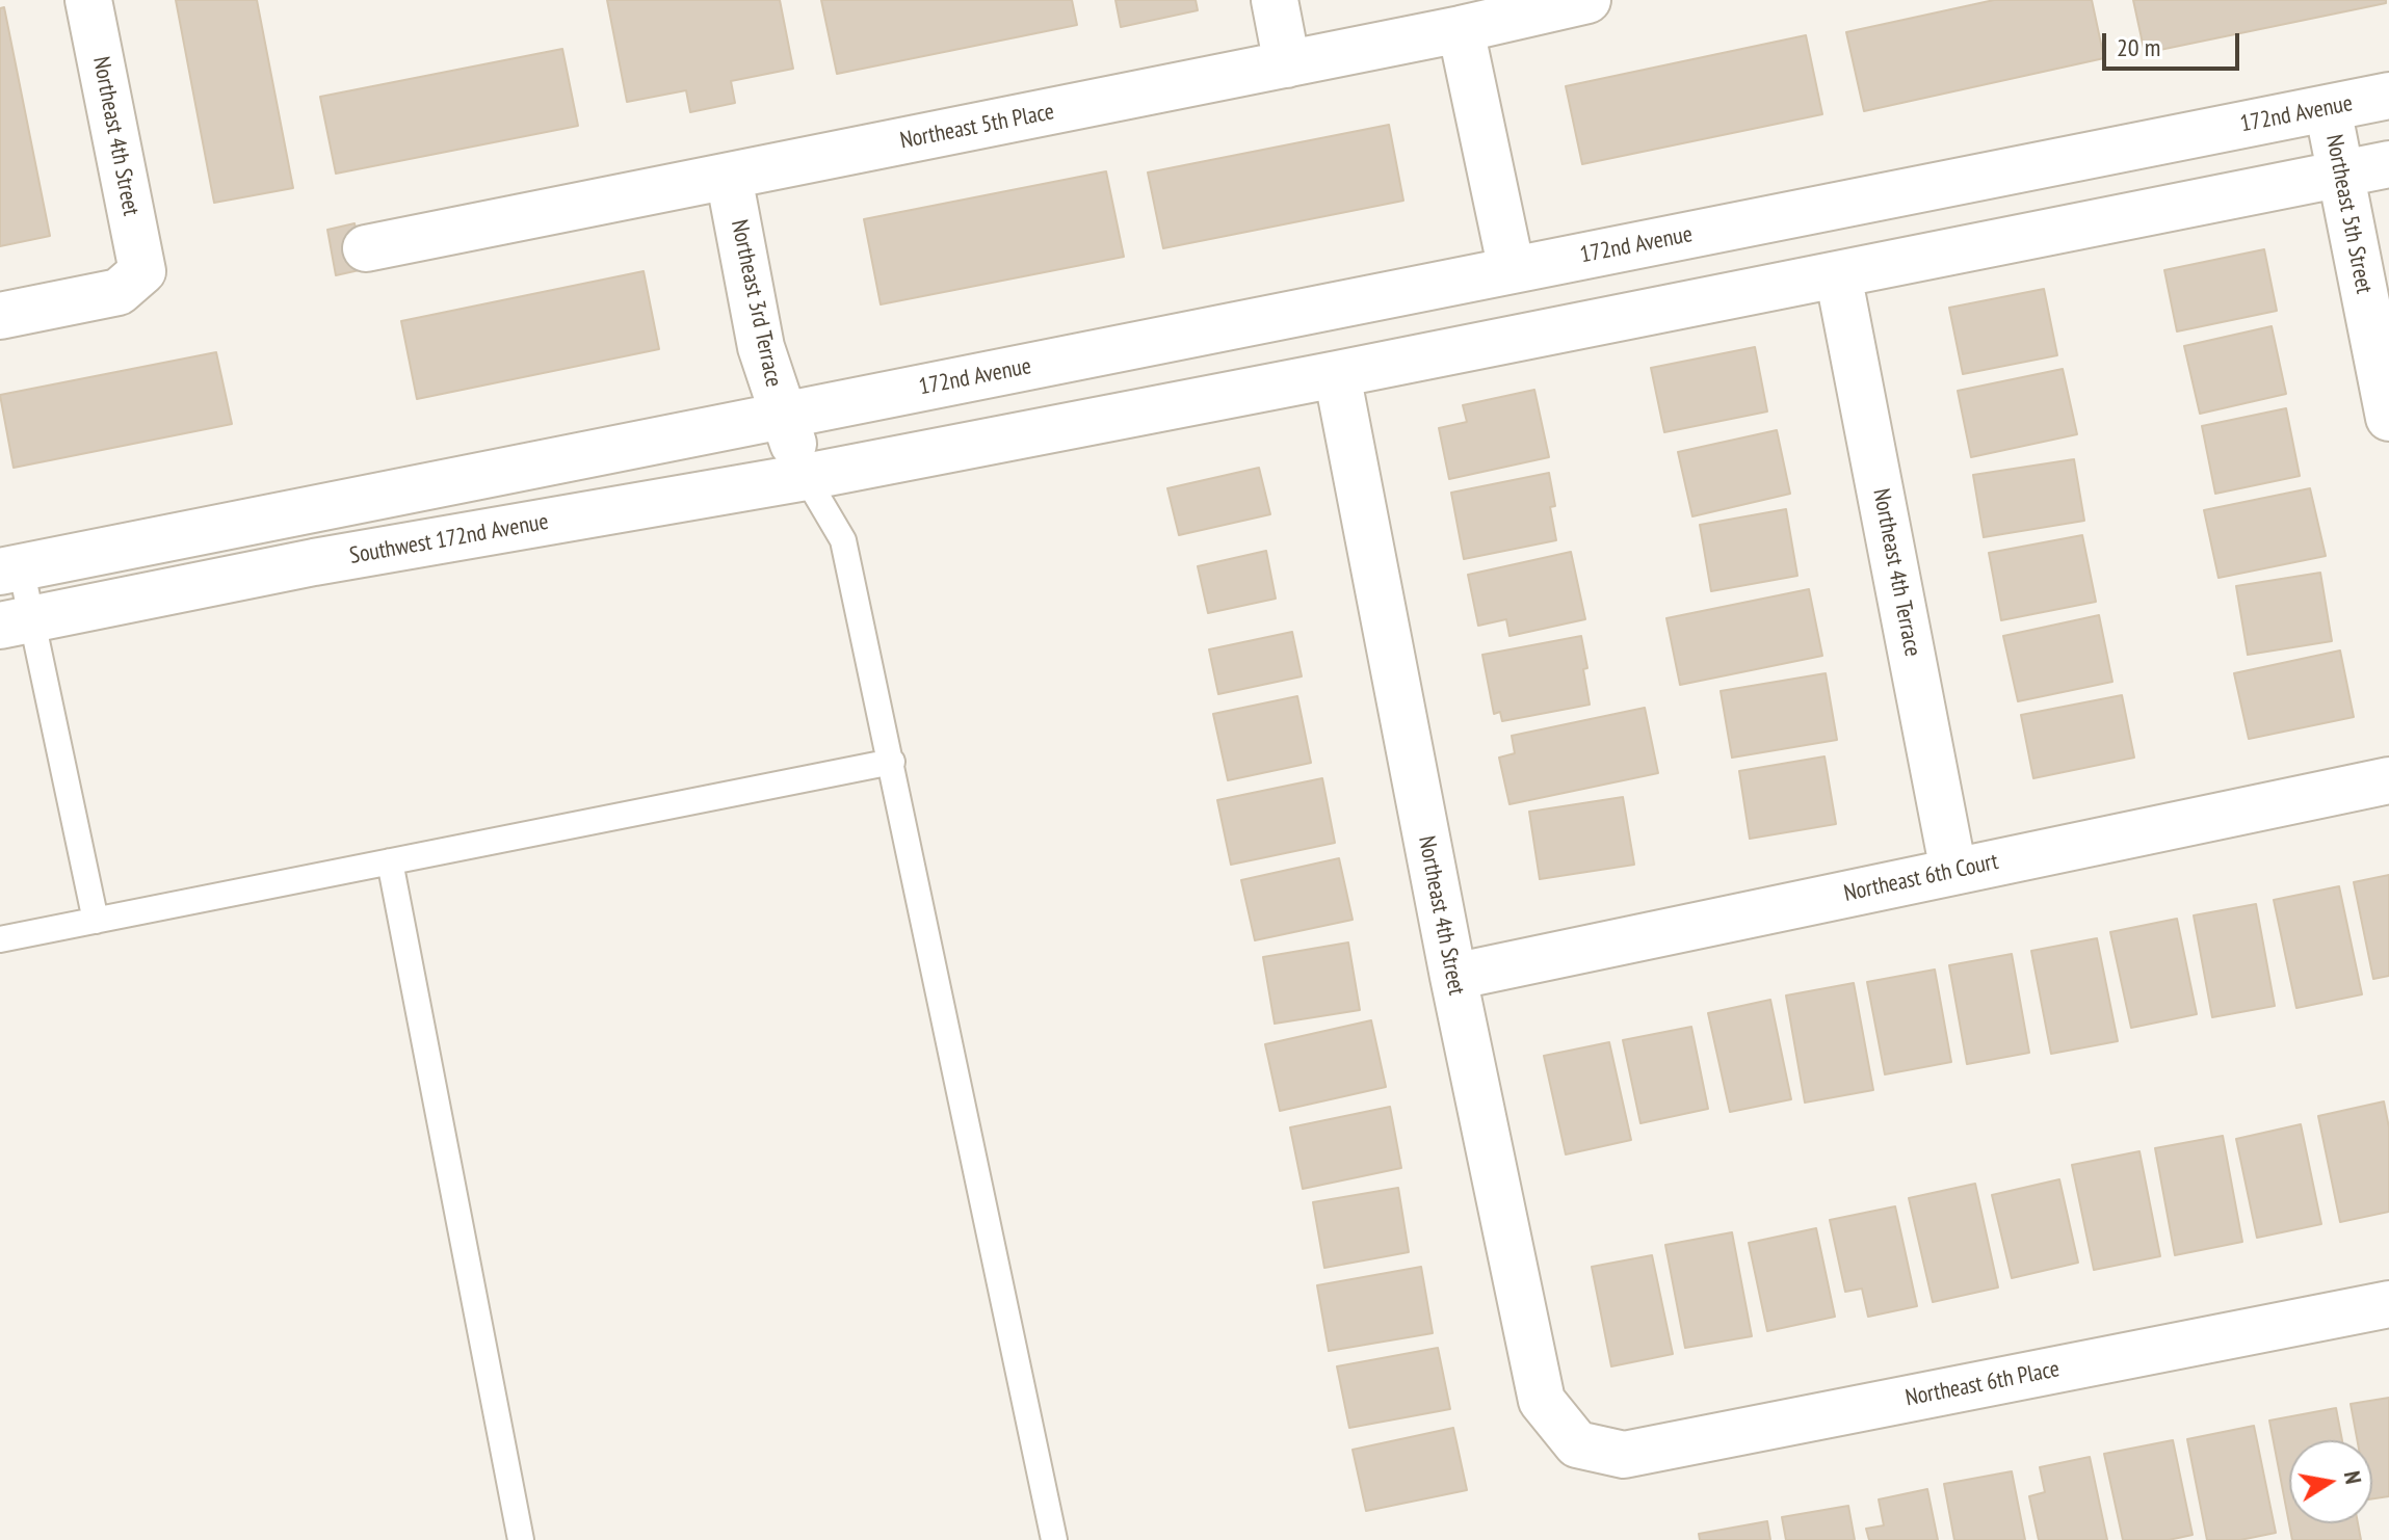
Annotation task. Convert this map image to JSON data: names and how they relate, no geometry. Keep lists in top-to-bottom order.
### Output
{
  "streets": {
    "street": [
      "172nd Avenue",
      "Northeast 5th Place",
      "Northeast 4th Street",
      "Northeast 5th Street",
      "Northeast 3rd Terrace",
      "Southwest 172nd Avenue",
      "Northeast 4th Terrace",
      "Northeast 6th Court",
      "Northeast 6th Place"
    ]
  },
  "crossings": [
    ["172nd Avenue", "Northeast 5th Street"],
    ["172nd Avenue", "Northeast 3rd Terrace"],
    ["Northeast 5th Place", "Northeast 3rd Terrace"],
    ["Northeast 4th Street", "Southwest 172nd Avenue"],
    ["Northeast 4th Street", "Northeast 6th Court"],
    ["Northeast 4th Street", "Northeast 6th Place"],
    ["Northeast 3rd Terrace", "Southwest 172nd Avenue"],
    ["Northeast 4th Terrace", "Northeast 6th Court"]
  ],
  "scale_bar": "20 m",
  "north": "right"
}
